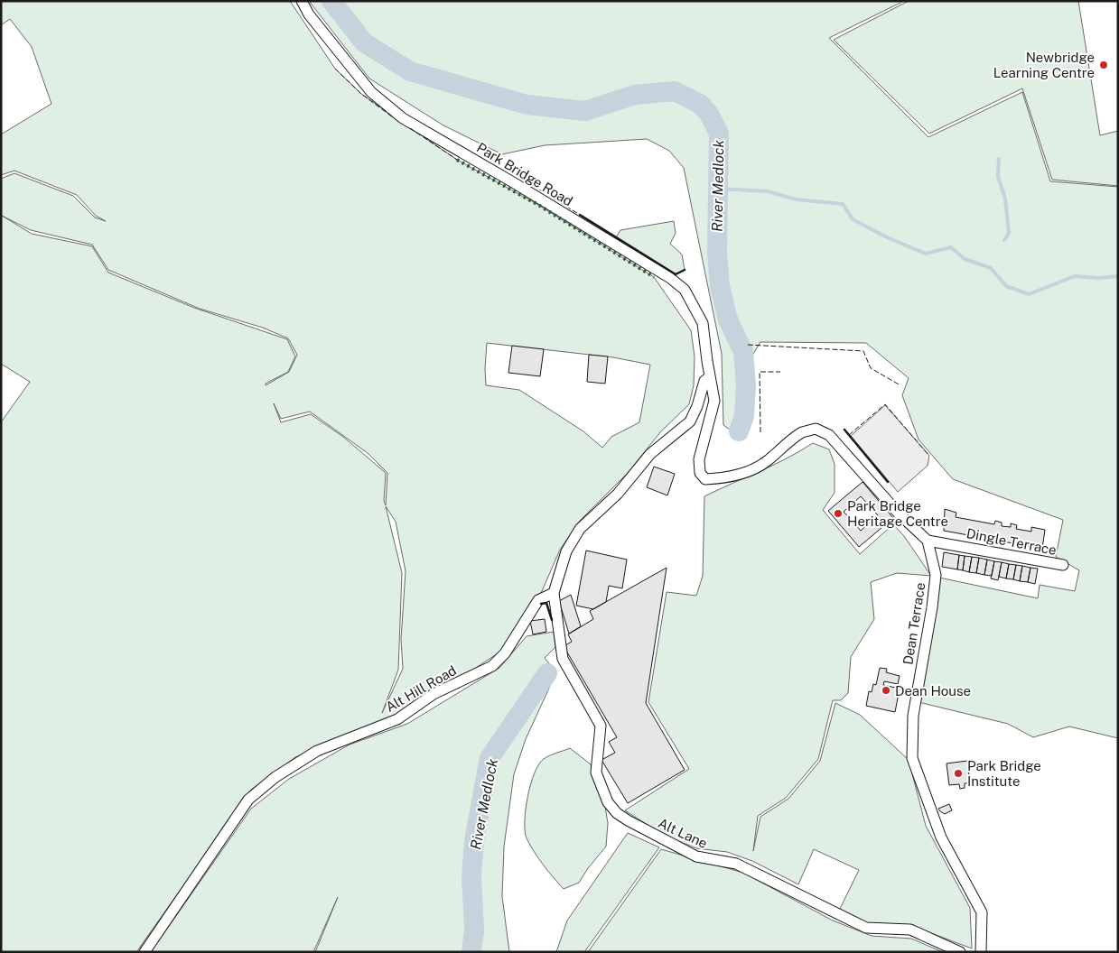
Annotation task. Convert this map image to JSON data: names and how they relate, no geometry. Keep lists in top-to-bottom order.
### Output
{
  "streets": {
    "street": [
      "Park Bridge Road",
      "Dingle Terrace",
      "Dean Terrace",
      "Alt Hill Road",
      "Alt Lane"
    ]
  },
  "crossings": [
    ["Dingle Terrace", "Dean Terrace"],
    ["Alt Hill Road", "Alt Lane"]
  ],
  "water": ["River Medlock"],
  "places": [
    "Newbridge Learning Centre",
    "Park Bridge Heritage Centre",
    "Dean House",
    "Park Bridge Institute"
  ]
}
